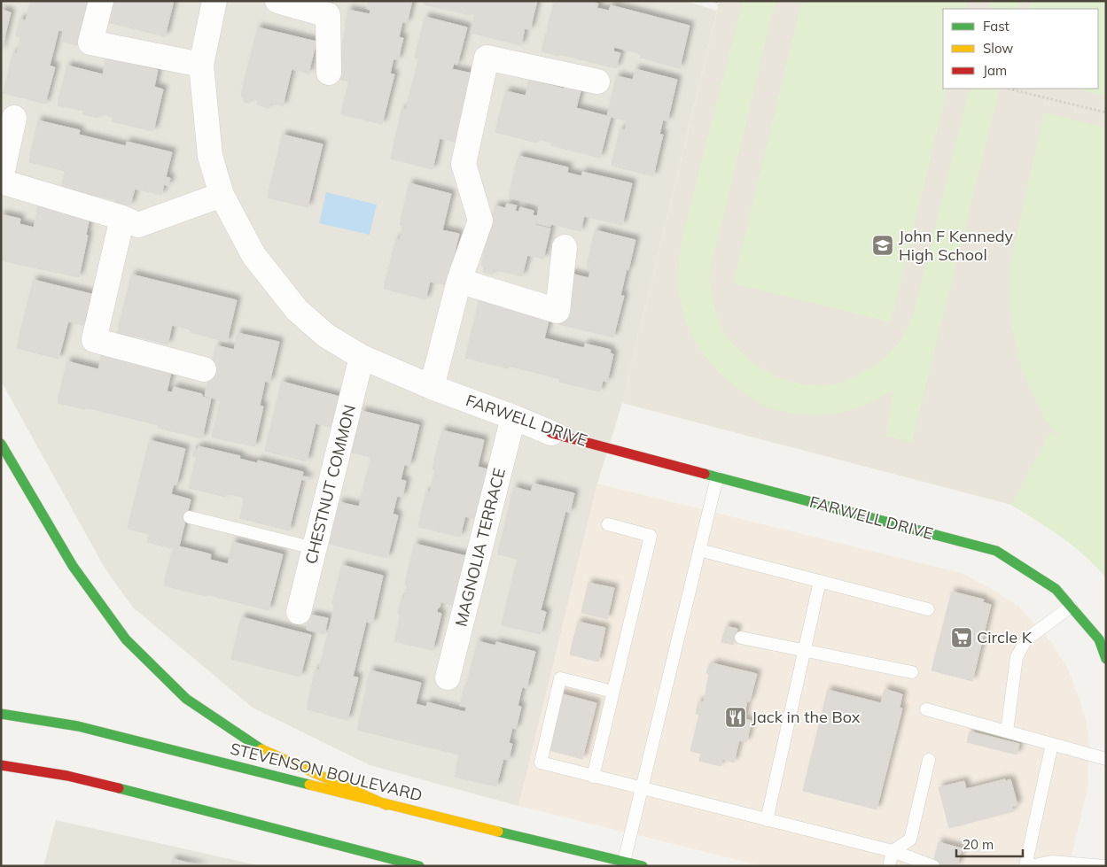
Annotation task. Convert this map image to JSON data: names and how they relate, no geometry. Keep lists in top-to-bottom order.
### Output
{
  "streets": {
    "main road": ["FARWELL DRIVE", "STEVENSON BOULEVARD"],
    "street": ["CHESTNUT COMMON", "MAGNOLIA TERRACE"]
  },
  "crossings": [
    ["FARWELL DRIVE", "CHESTNUT COMMON"],
    ["FARWELL DRIVE", "MAGNOLIA TERRACE"]
  ],
  "places": {
    "school or university": ["John F Kennedy High School"],
    "supermarket": ["Circle K"],
    "restaurant": ["Jack in the Box"]
  },
  "legend": ["Fast", "Slow", "Jam"],
  "scale_bar": "20 m"
}
